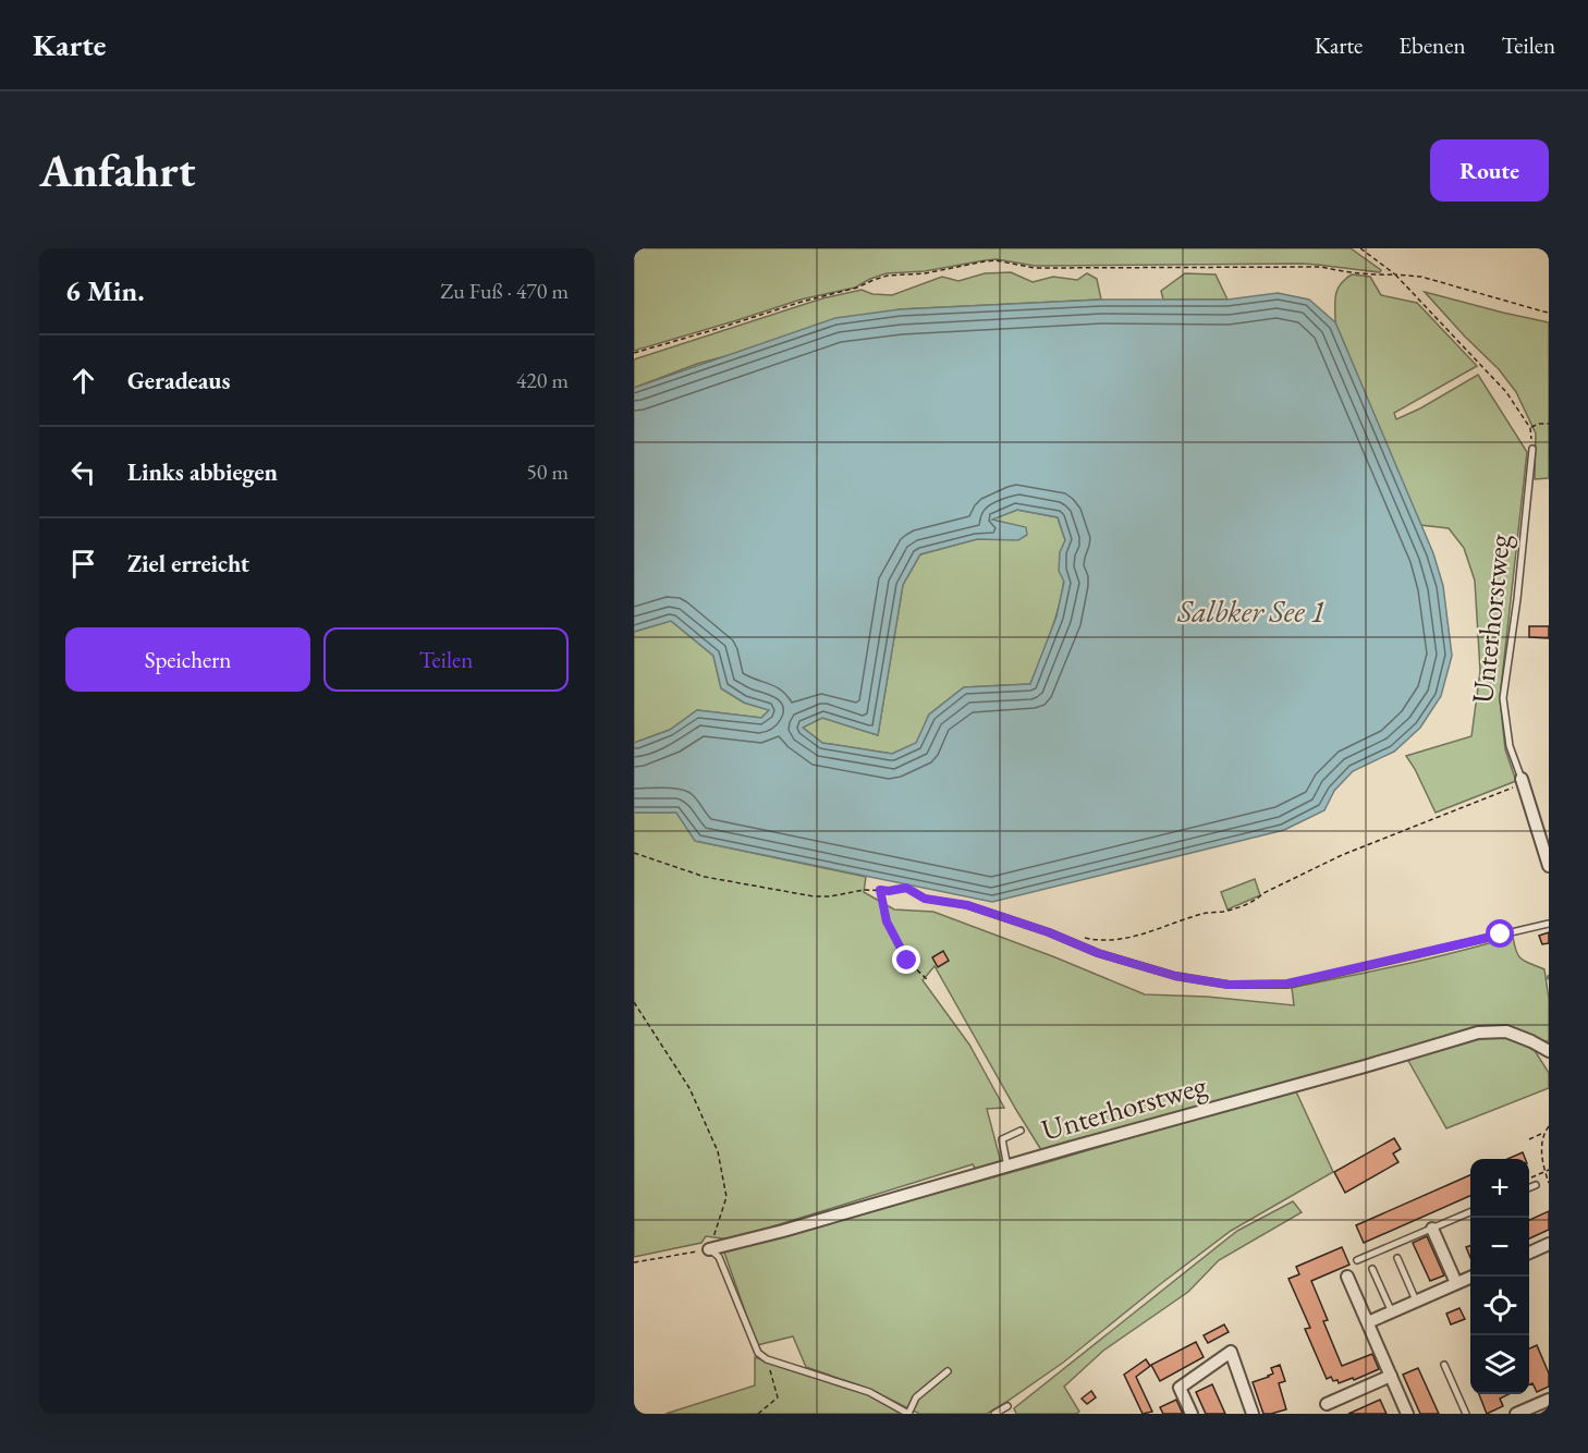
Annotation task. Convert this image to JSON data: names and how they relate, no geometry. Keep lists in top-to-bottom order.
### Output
{
  "streets": {
    "street": ["Unterhorstweg"]
  },
  "water": ["Salbker See 1"],
  "page": {
    "header": "Karte",
    "nav": ["Karte", "Ebenen", "Teilen"],
    "buttons": [
      "Route",
      ["Speichern", "Teilen"]
    ],
    "title": "Anfahrt",
    "heading": ["6 Min.", "Zu Fuß · 470 m"],
    "list": [
      ["Geradeaus", "420 m"],
      ["Links abbiegen", "50 m"],
      "Ziel erreicht"
    ],
    "map_buttons": ["+", "−"]
  }
}
